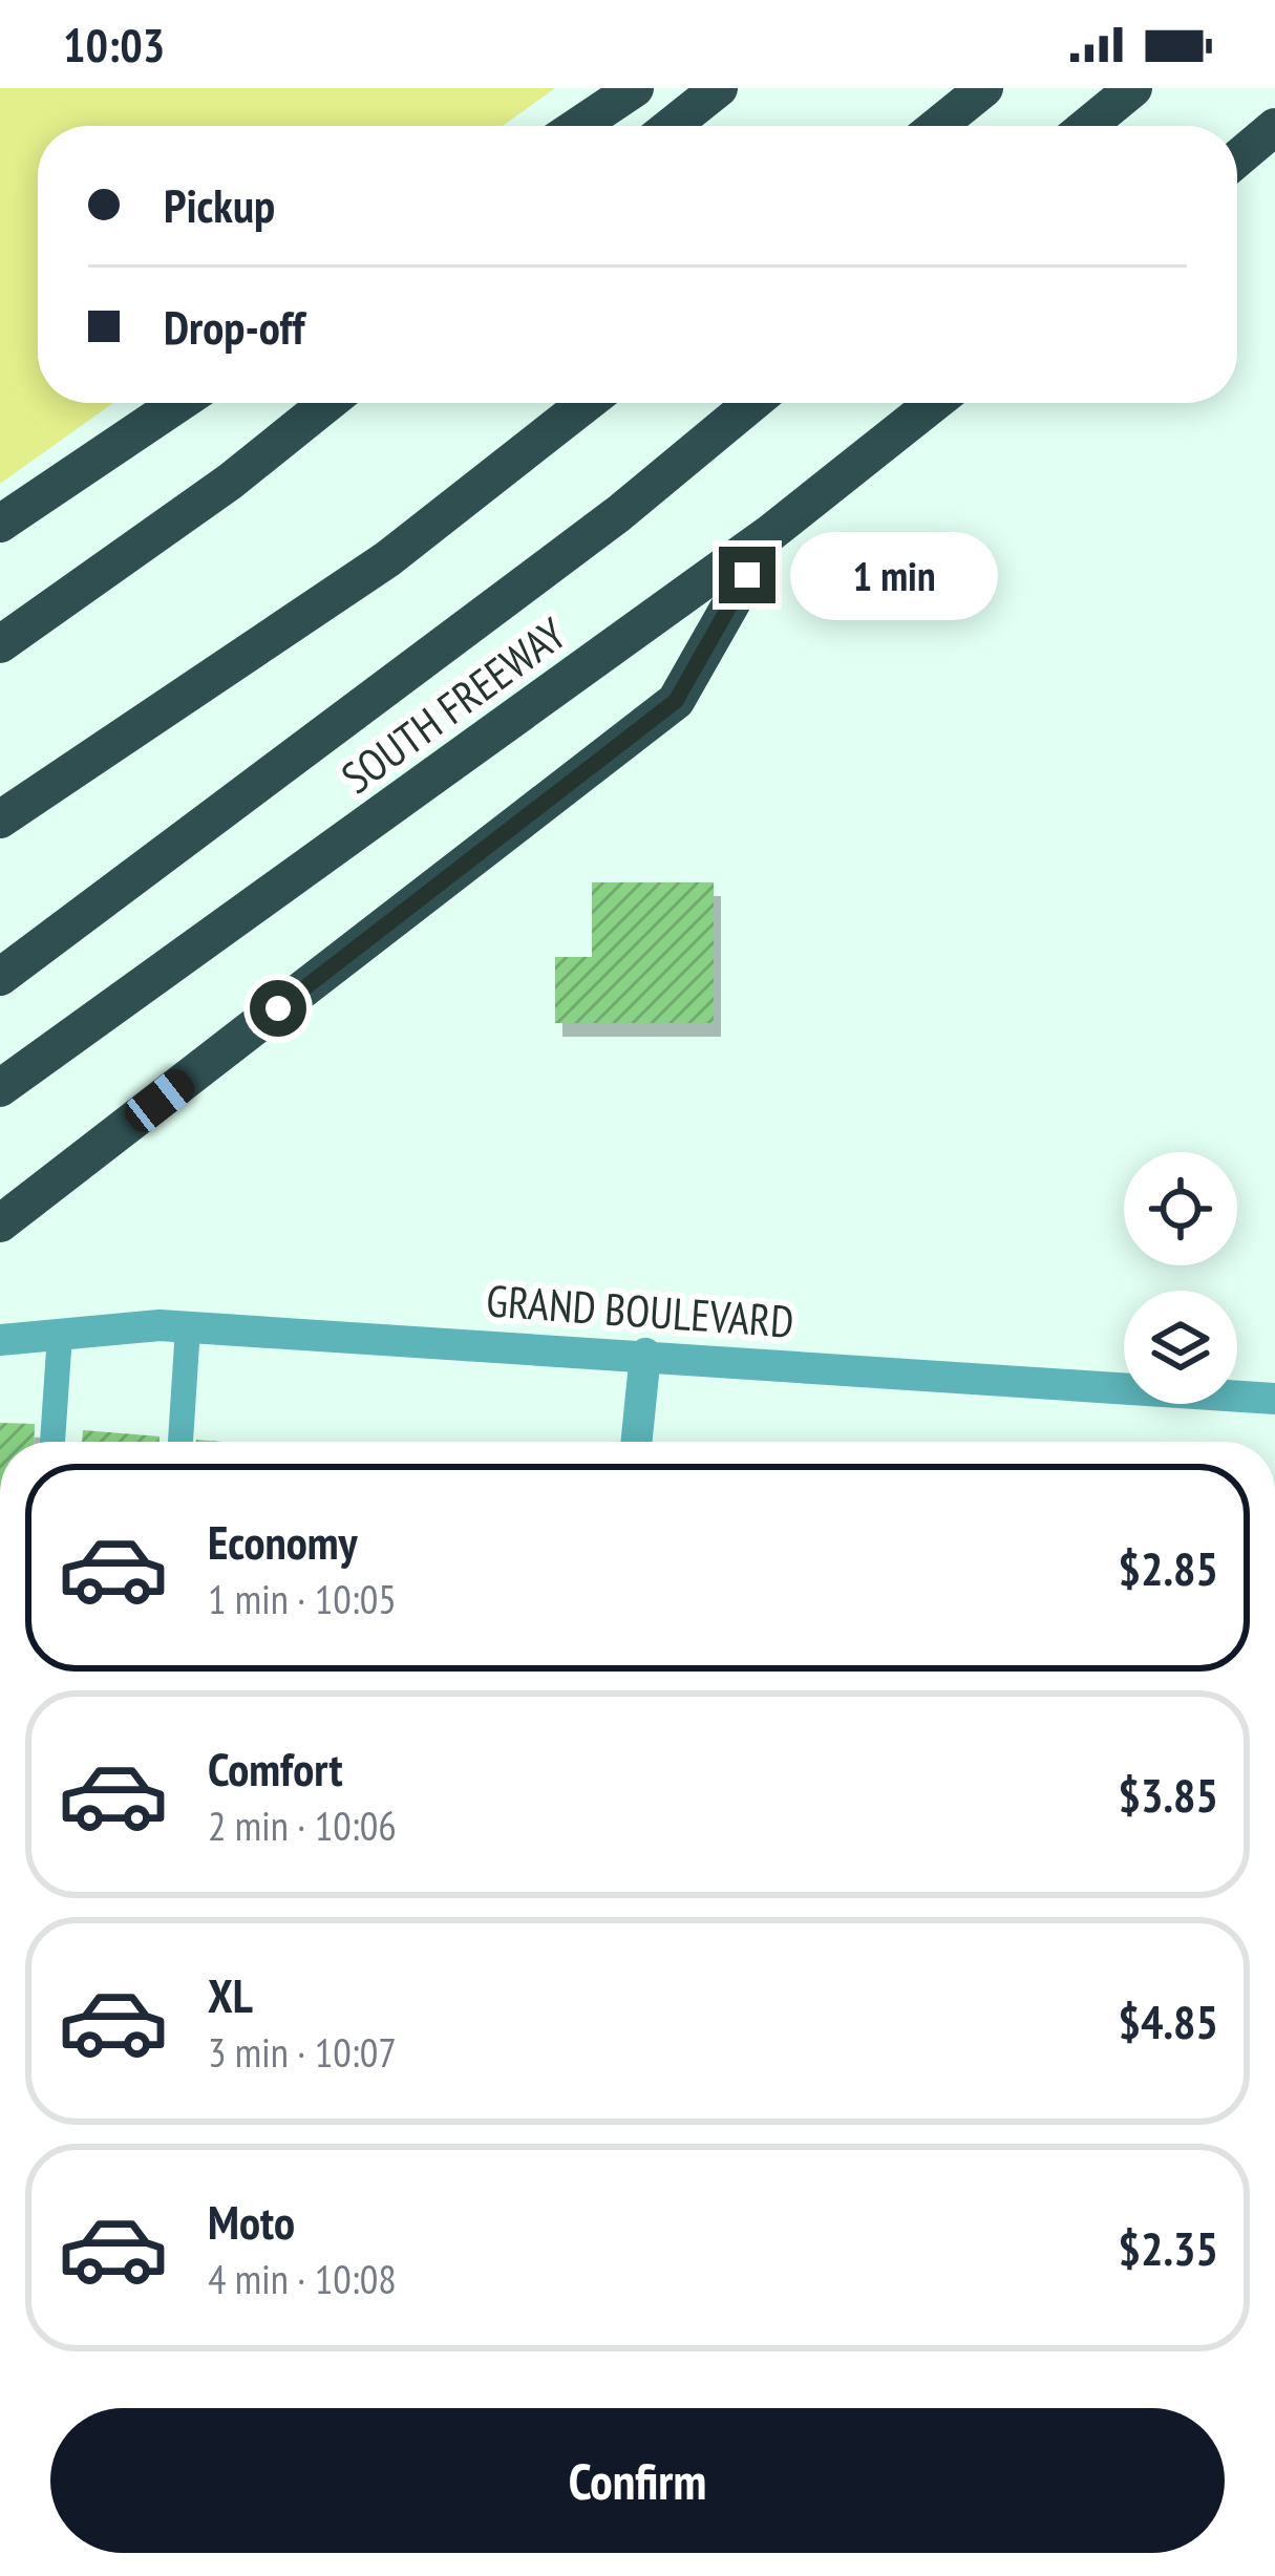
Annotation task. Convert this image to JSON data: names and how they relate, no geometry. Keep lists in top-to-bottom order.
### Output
{
  "streets": {
    "highway": ["SOUTH FREEWAY"],
    "street": ["GRAND BOULEVARD"]
  },
  "page": {
    "status": "10:03",
    "banner": ["Pickup", "Drop-off"],
    "bubble": "1 min",
    "list": [
      {
        "name": "Economy",
        "note": "1 min · 10:05",
        "value": "$2.85"
      },
      {
        "name": "Comfort",
        "note": "2 min · 10:06",
        "value": "$3.85"
      },
      {
        "name": "XL",
        "note": "3 min · 10:07",
        "value": "$4.85"
      },
      {
        "name": "Moto",
        "note": "4 min · 10:08",
        "value": "$2.35"
      }
    ],
    "buttons": "Confirm"
  }
}
